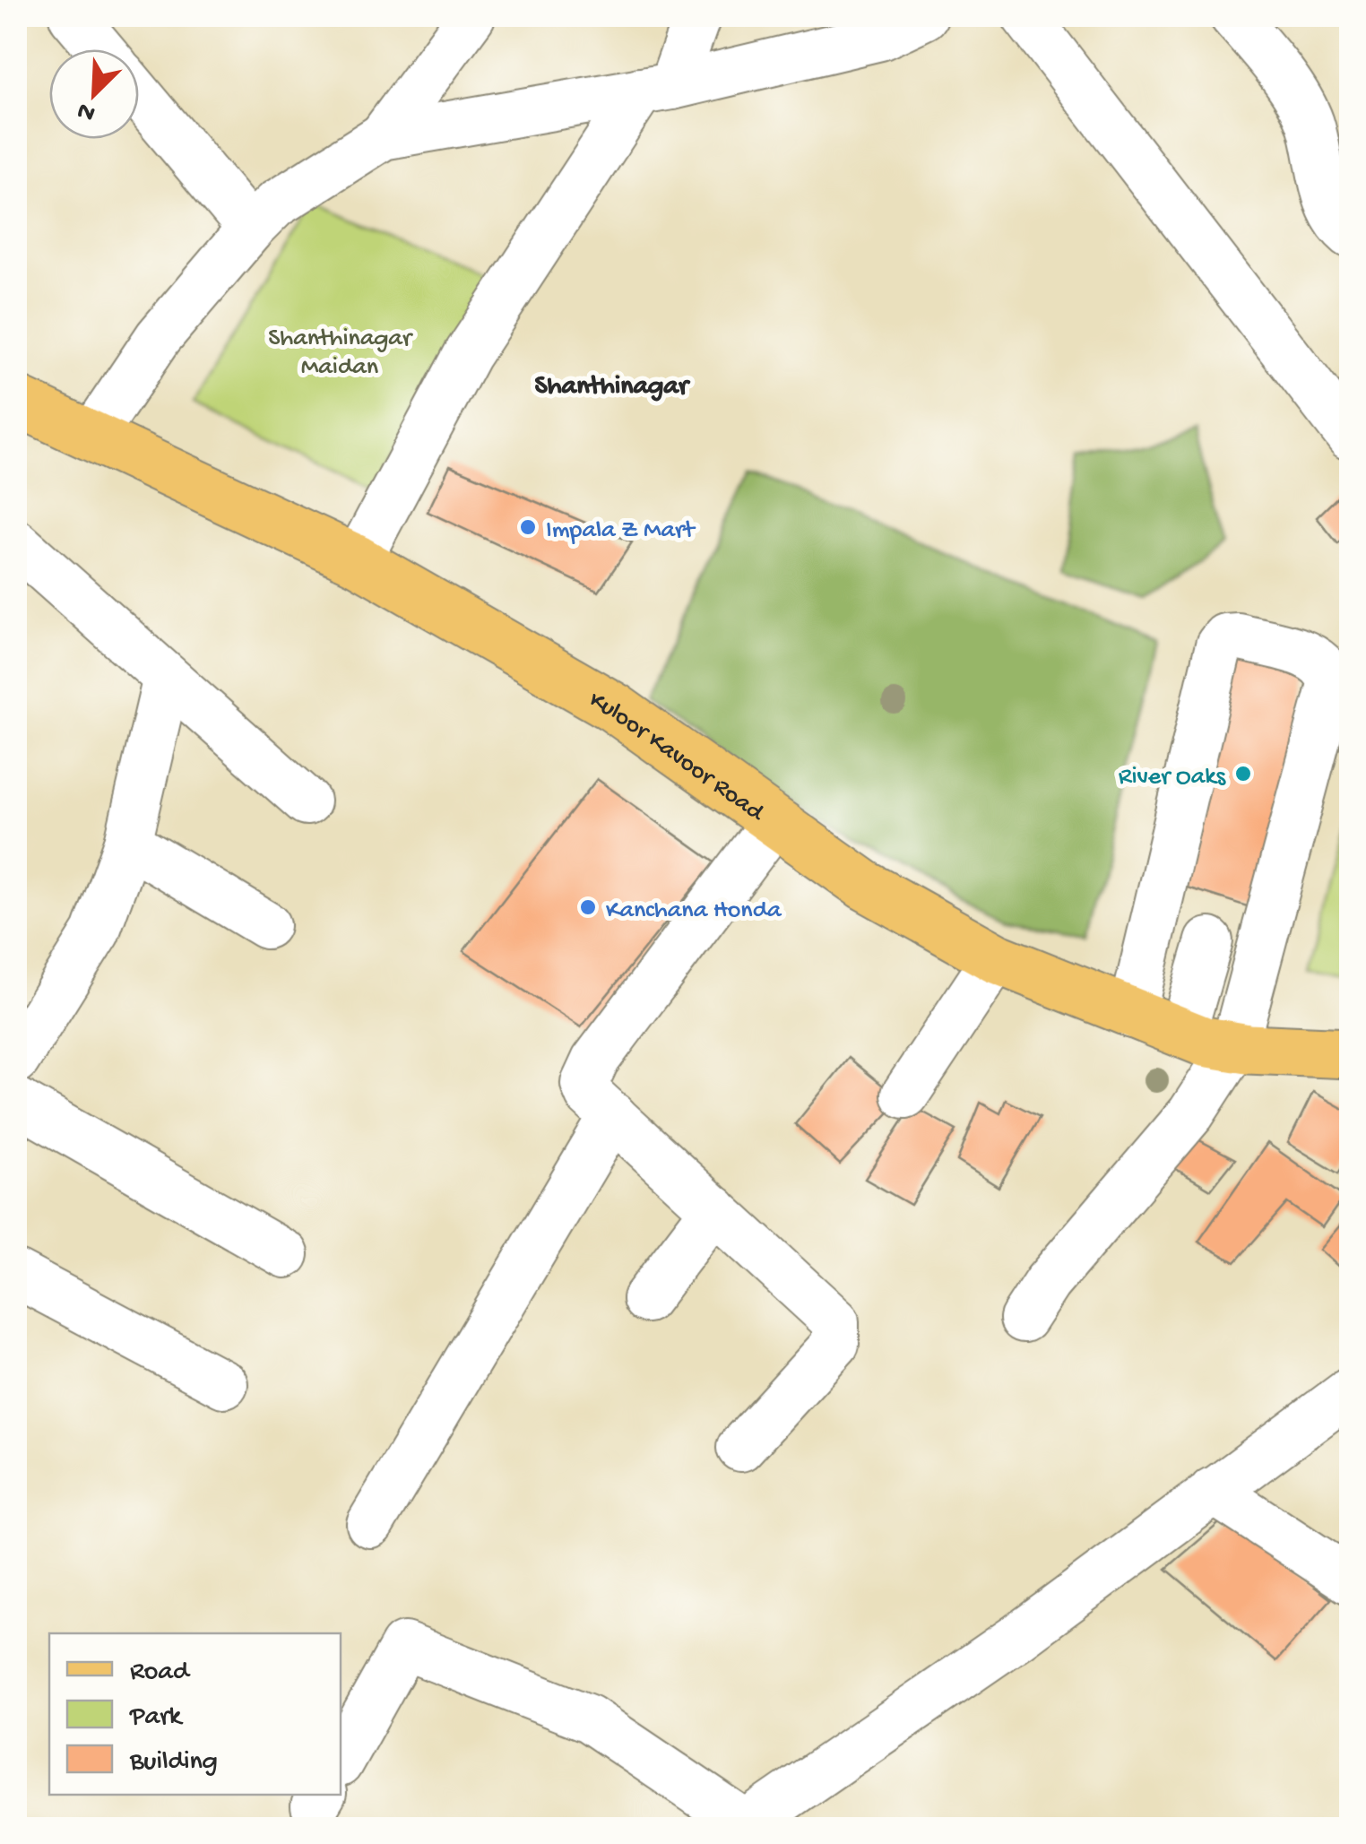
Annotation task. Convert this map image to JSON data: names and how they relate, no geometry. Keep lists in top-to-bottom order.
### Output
{
  "streets": {
    "main road": ["Kuloor Kavoor Road"]
  },
  "districts": ["Shanthinagar"],
  "parks": ["Shanthinagar Maidan"],
  "places": ["Impala Z Mart", "River Oaks", "Kanchana Honda"],
  "legend": ["Road", "Park", "Building"],
  "north": "bottom left"
}
